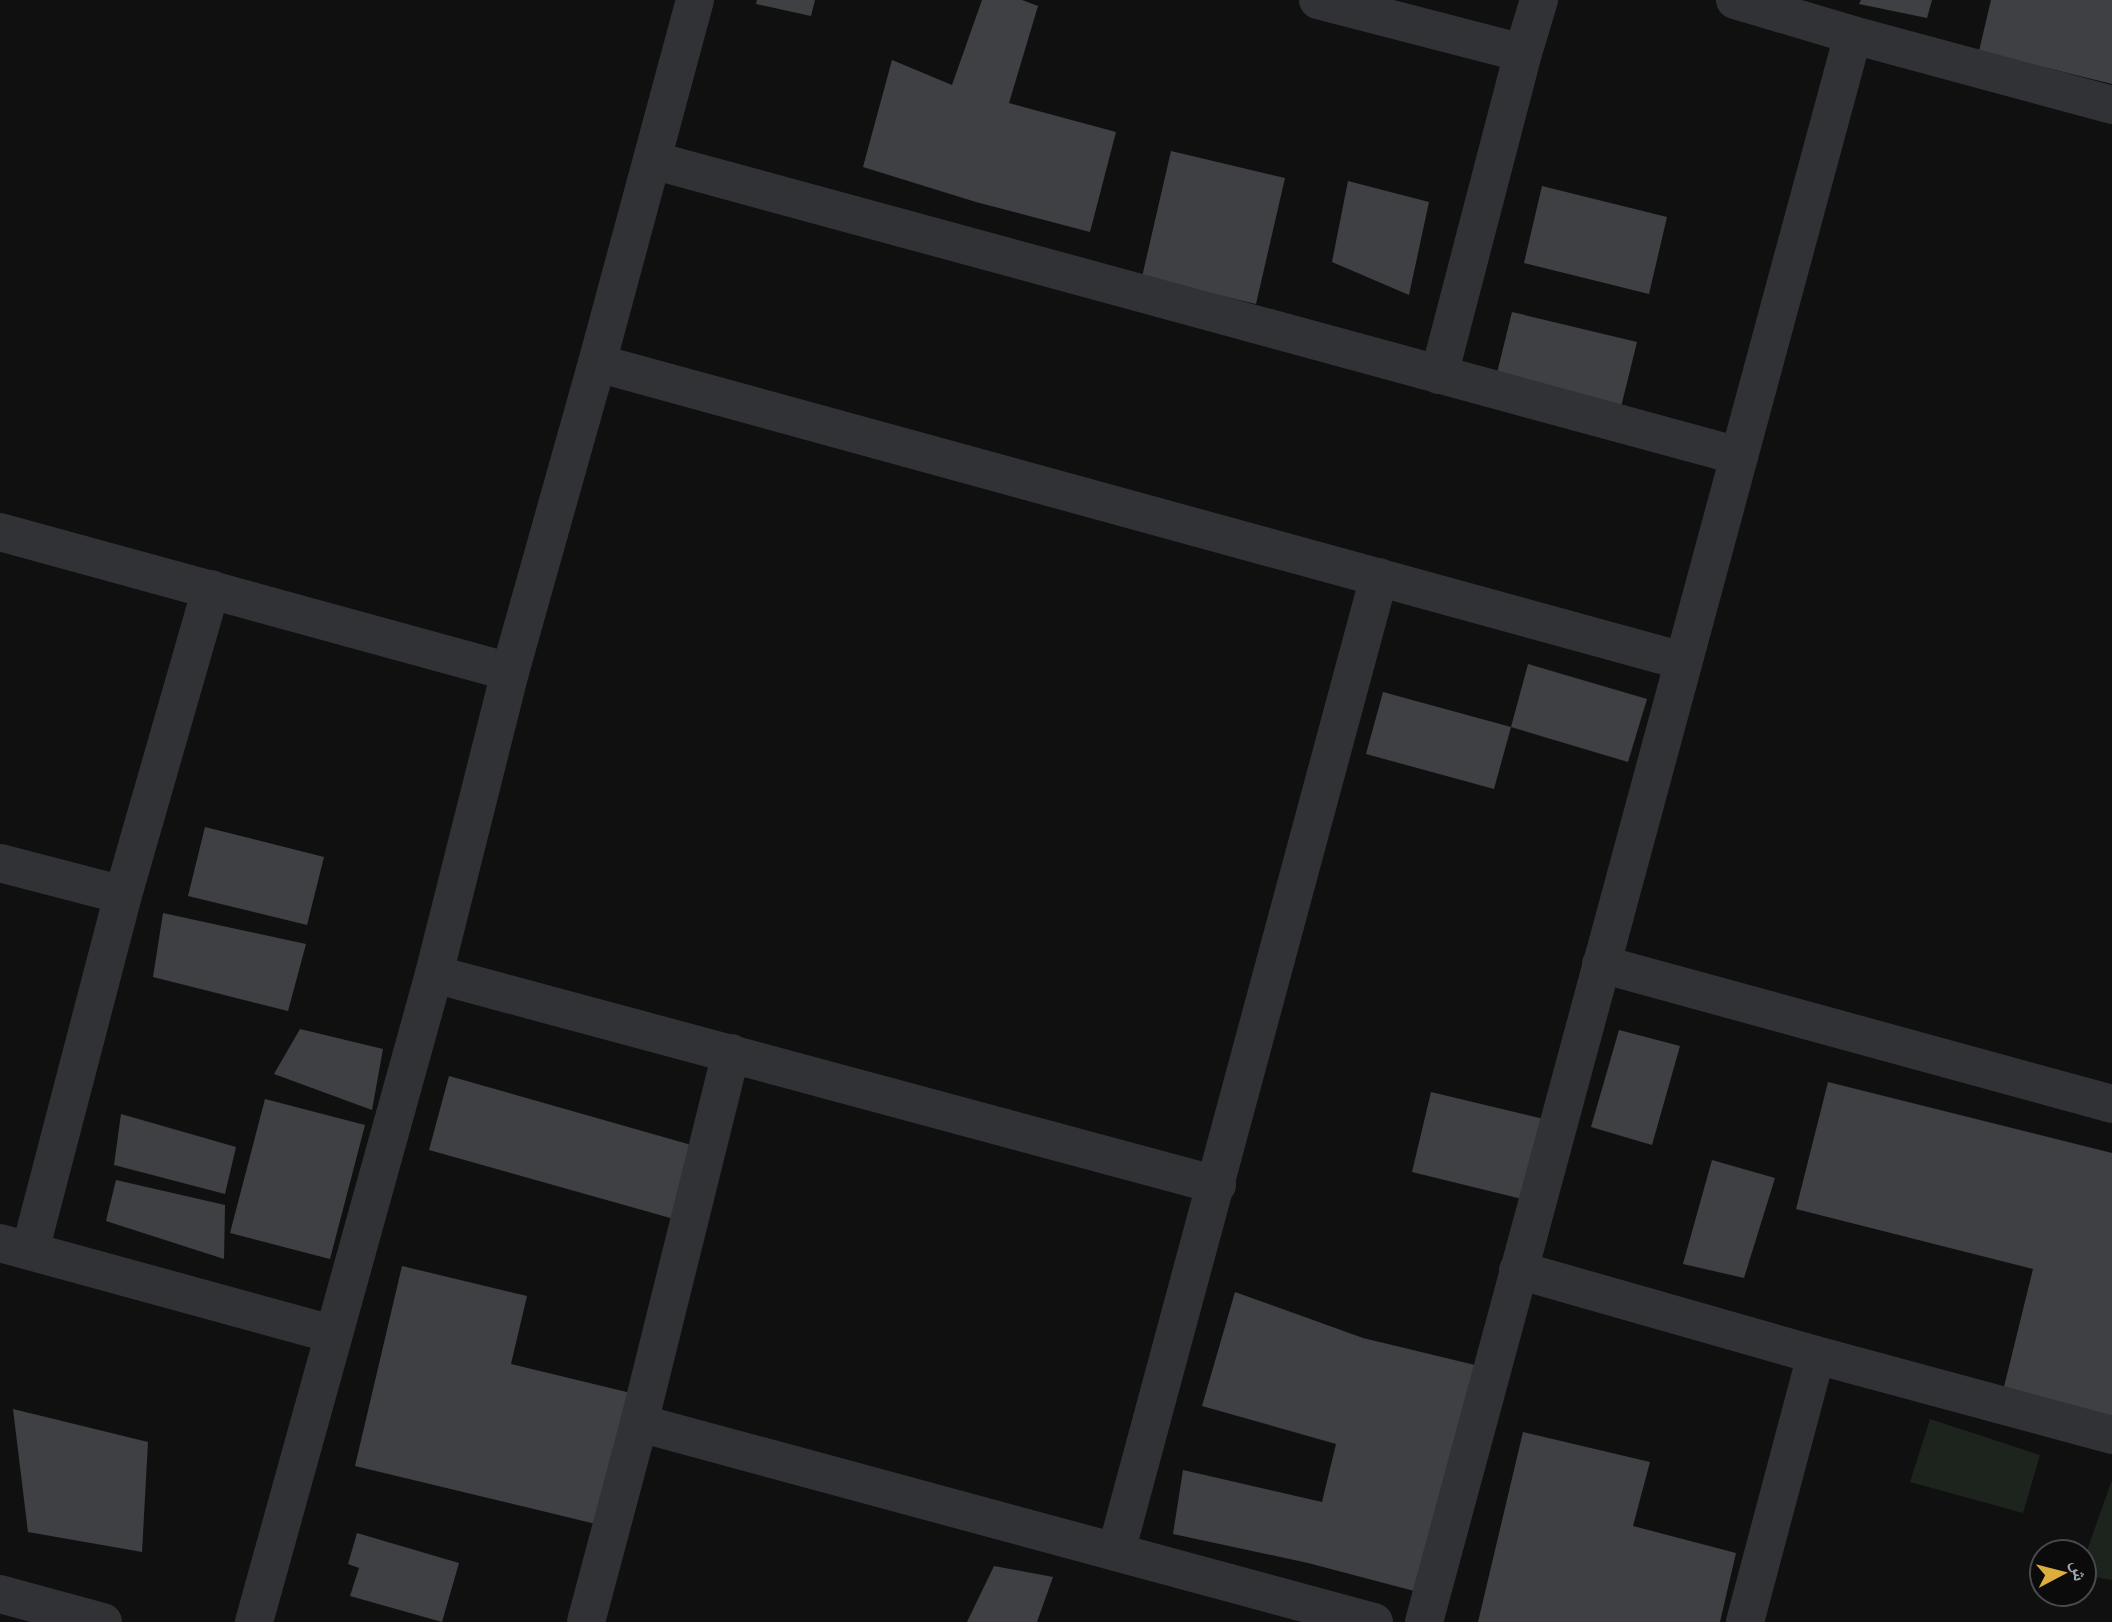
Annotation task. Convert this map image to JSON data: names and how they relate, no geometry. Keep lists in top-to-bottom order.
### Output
{
  "north": "right"
}
